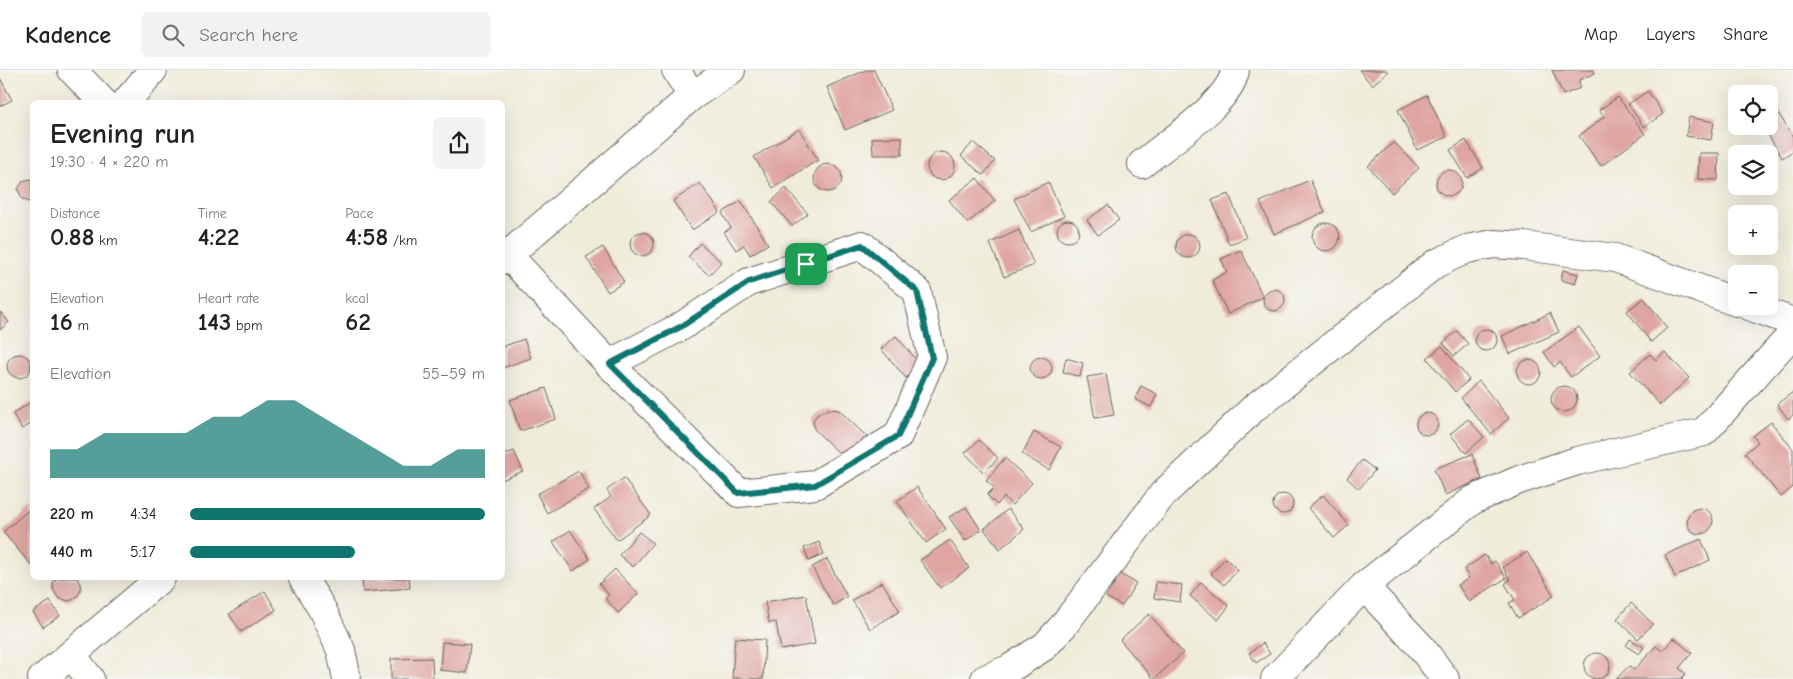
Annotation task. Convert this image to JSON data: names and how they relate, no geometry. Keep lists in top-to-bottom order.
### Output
{
  "page": {
    "header": "Kadence",
    "search": "Search here",
    "nav": ["Map", "Layers", "Share"],
    "map_buttons": ["+", "−"],
    "heading": ["Evening run", "19:30 · 4 × 220 m"],
    "stats": [
      ["Distance", "0.88 km"],
      ["Time", "4:22"],
      ["Pace", "4:58 /km"],
      ["Elevation", "16 m"],
      ["Heart rate", "143 bpm"],
      ["kcal", "62"]
    ],
    "chart": ["Elevation", "55–59 m"],
    "list": [
      {
        "name": "220 m",
        "note": "4:34"
      },
      {
        "name": "440 m",
        "note": "5:17"
      }
    ]
  }
}
